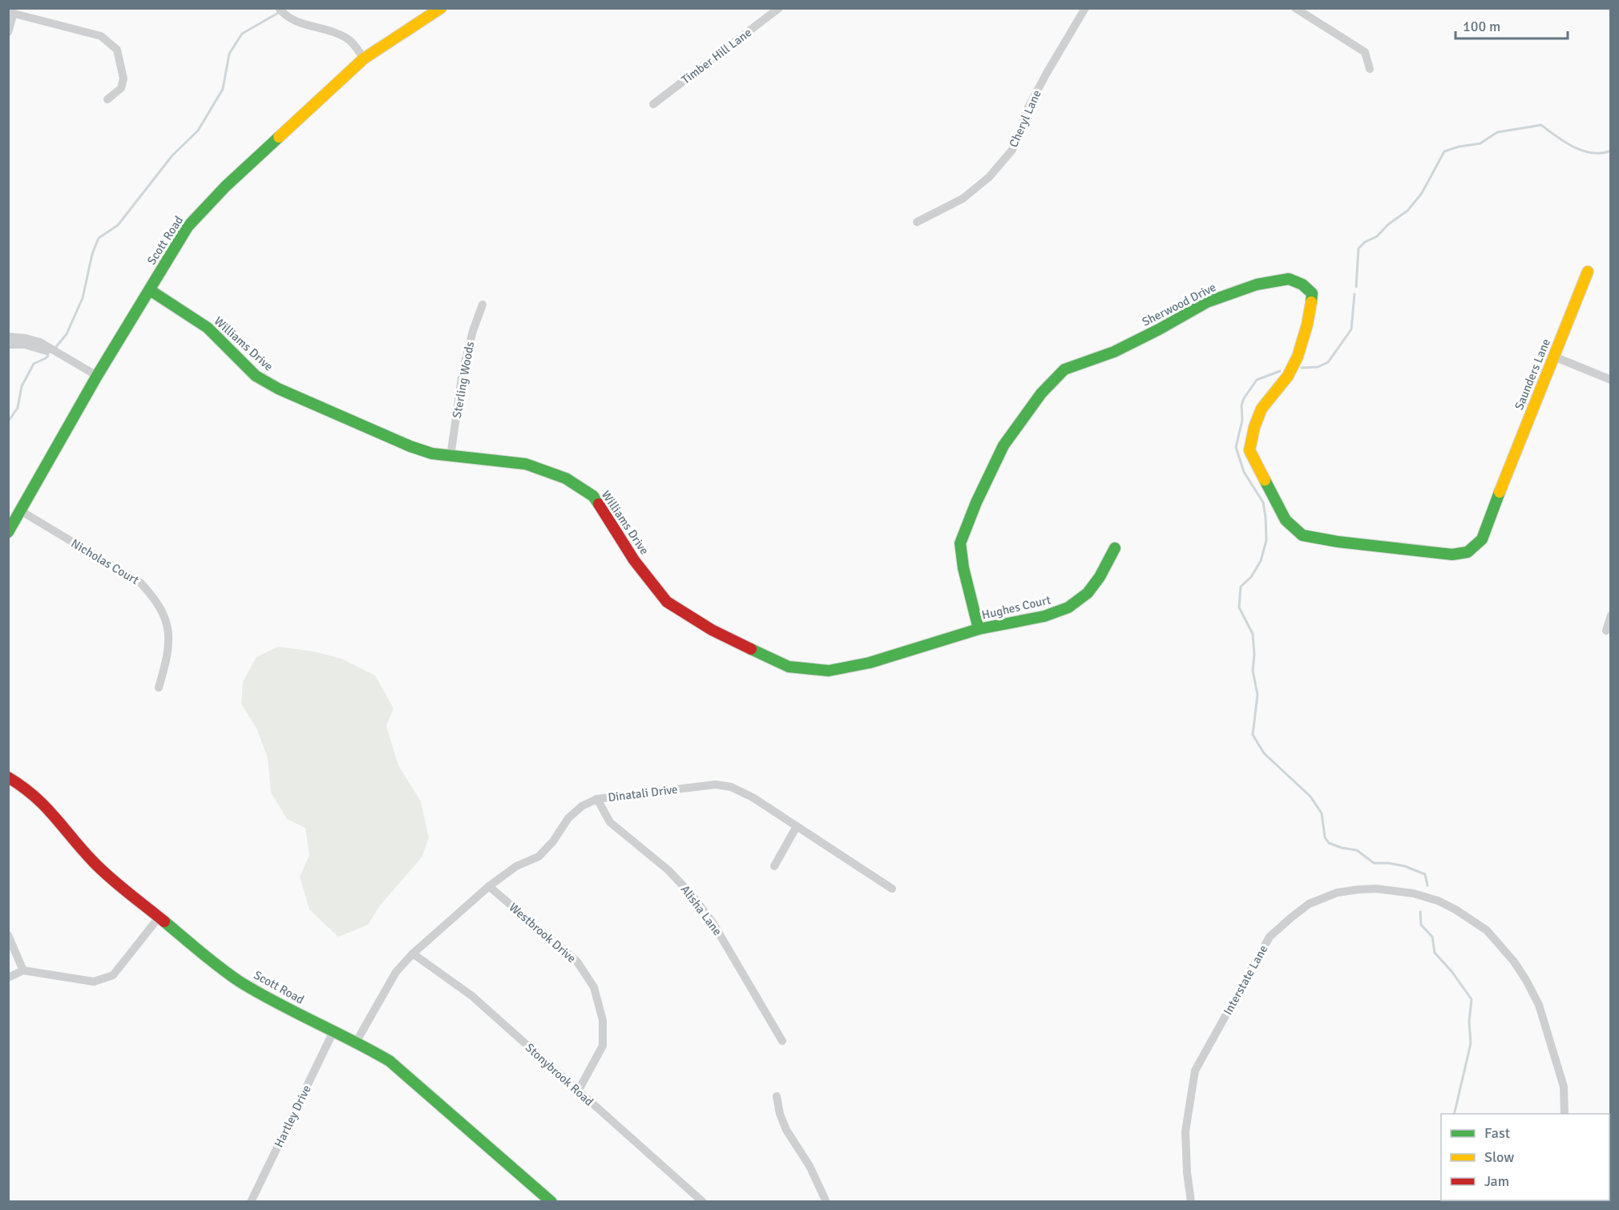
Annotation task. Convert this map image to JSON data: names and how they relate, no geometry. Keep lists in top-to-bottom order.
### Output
{
  "streets": {
    "street": [
      "Timber Hill Lane",
      "Cheryl Lane",
      "Scott Road",
      "Sherwood Drive",
      "Williams Drive",
      "Saunders Lane",
      "Sterling Woods",
      "Nicholas Court",
      "Hughes Court",
      "Dinatali Drive",
      "Alisha Lane",
      "Westbrook Drive",
      "Interstate Lane",
      "Stonybrook Road",
      "Hartley Drive"
    ]
  },
  "crossings": [
    ["Scott Road", "Williams Drive"],
    ["Scott Road", "Nicholas Court"],
    ["Scott Road", "Dinatali Drive"],
    ["Scott Road", "Hartley Drive"],
    ["Sherwood Drive", "Williams Drive"],
    ["Sherwood Drive", "Saunders Lane"],
    ["Sherwood Drive", "Hughes Court"],
    ["Williams Drive", "Sterling Woods"],
    ["Williams Drive", "Hughes Court"],
    ["Dinatali Drive", "Alisha Lane"],
    ["Dinatali Drive", "Westbrook Drive"],
    ["Dinatali Drive", "Stonybrook Road"],
    ["Westbrook Drive", "Stonybrook Road"]
  ],
  "legend": ["Fast", "Slow", "Jam"],
  "scale_bar": "100 m"
}
